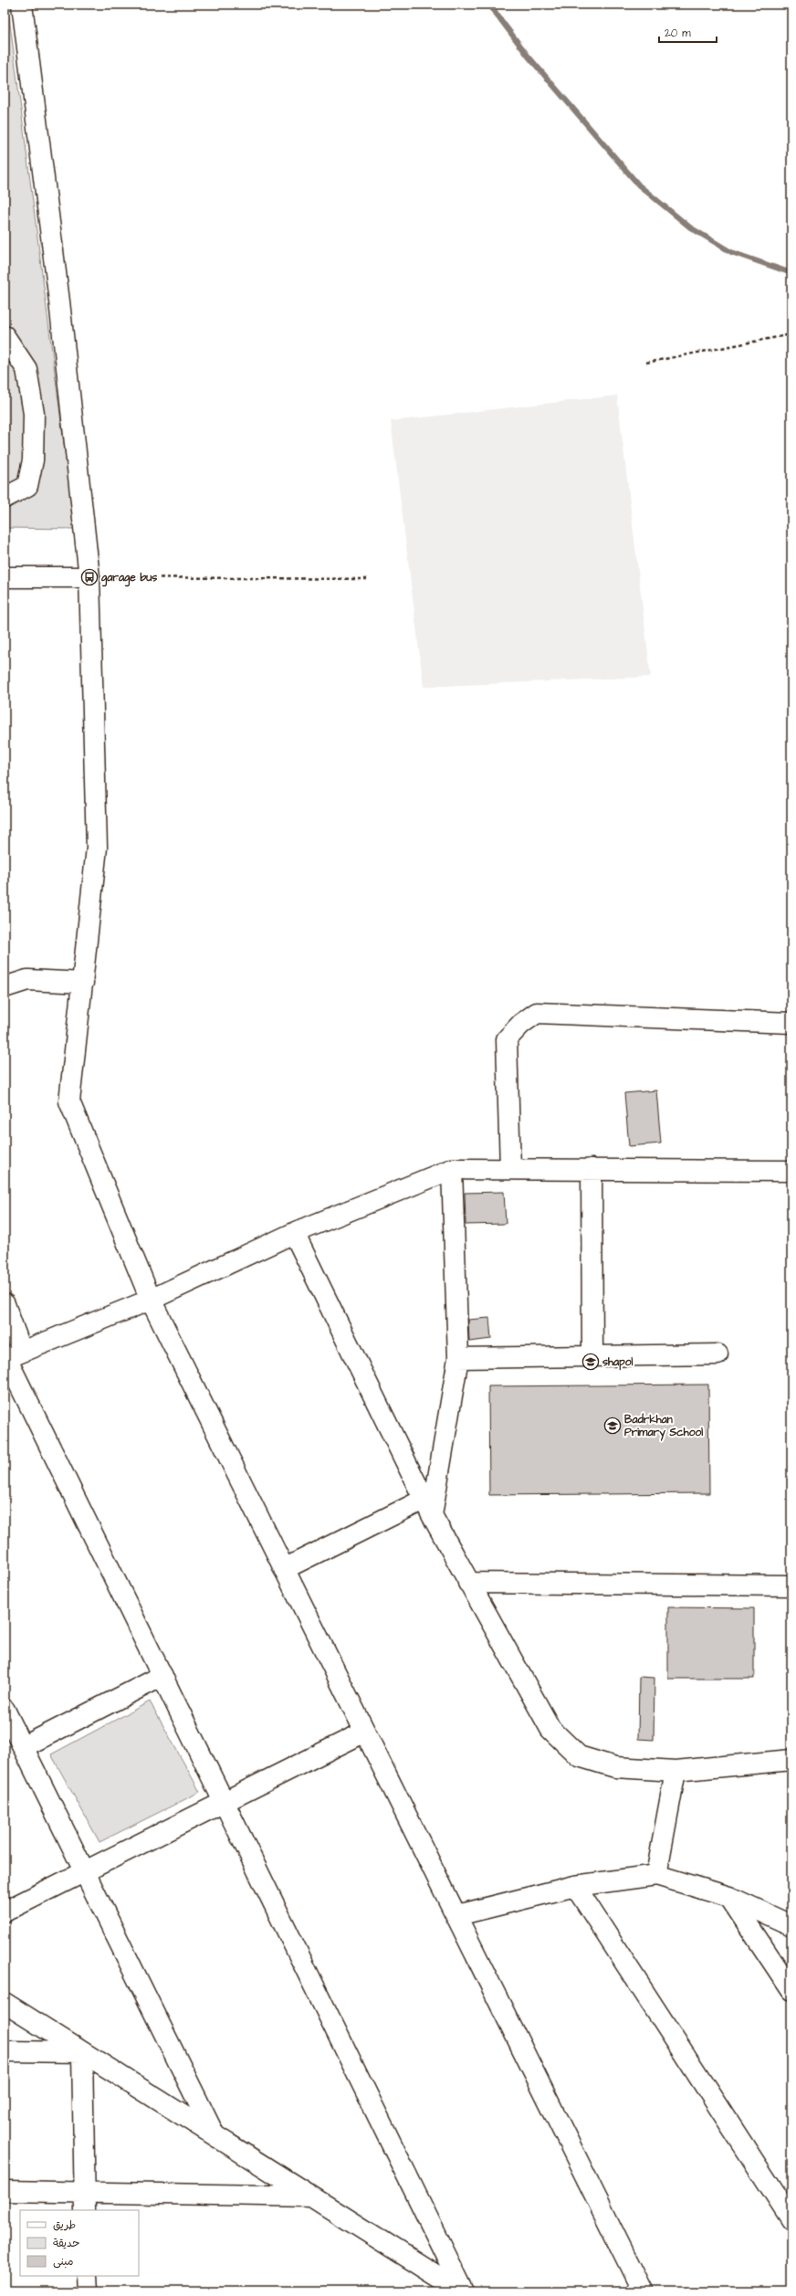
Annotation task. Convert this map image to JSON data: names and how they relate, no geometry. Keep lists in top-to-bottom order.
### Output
{
  "places": {
    "bus stop": ["garage bus"],
    "school or university": ["shapol", "Badrkhan Primary School"]
  },
  "legend": ["طريق", "حديقة", "مبنى"],
  "scale_bar": "20 m"
}
